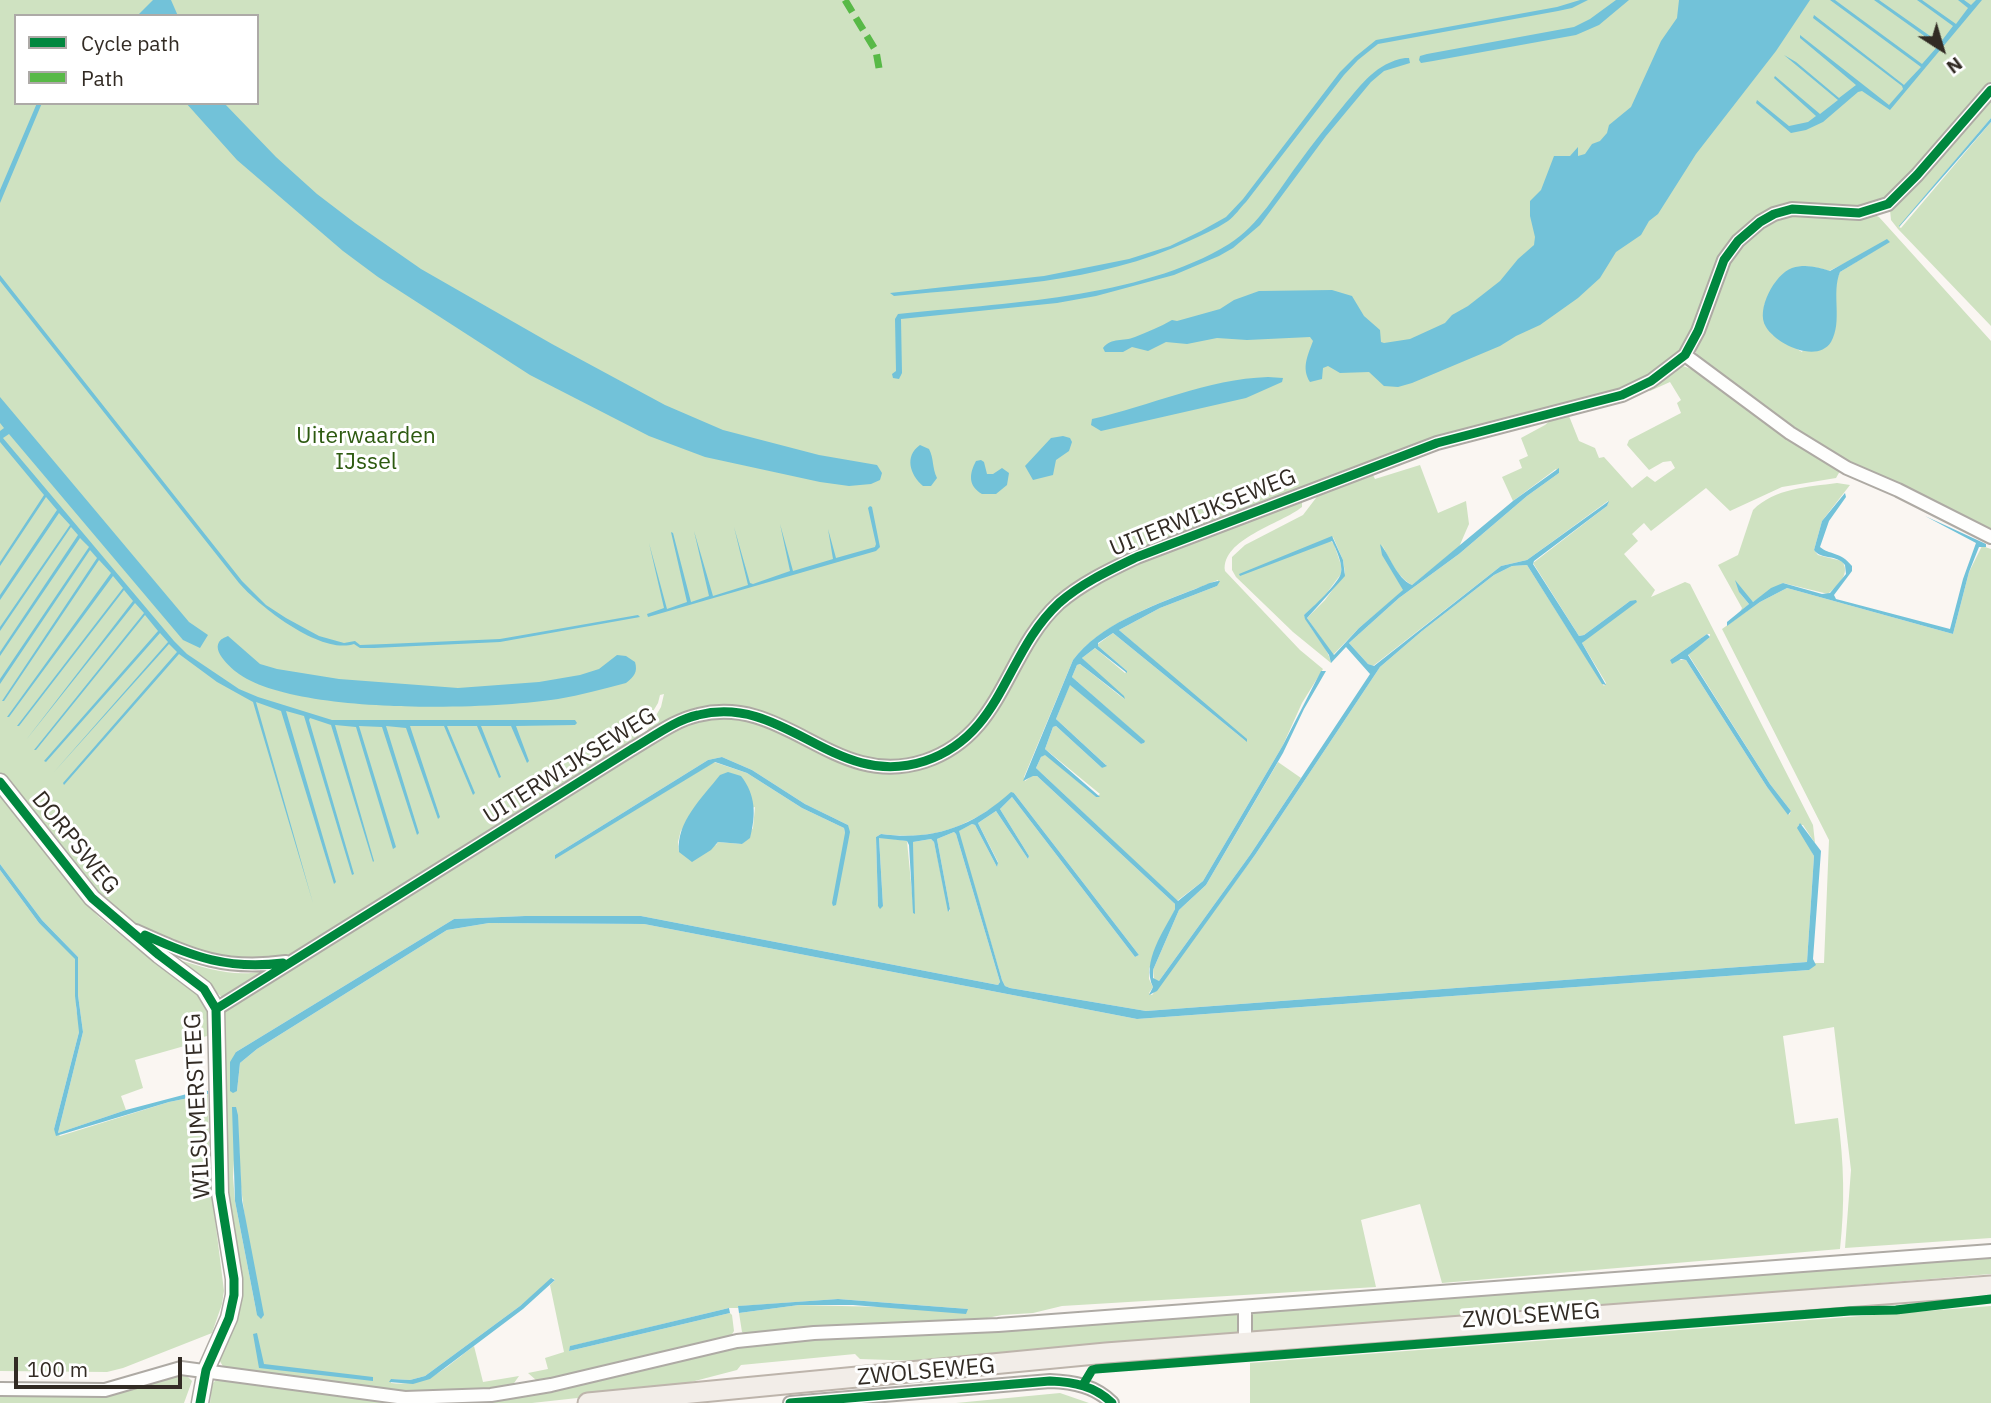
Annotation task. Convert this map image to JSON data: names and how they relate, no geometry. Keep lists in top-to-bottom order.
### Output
{
  "streets": {
    "main road": ["ZWOLSEWEG"],
    "street": ["UITERWIJKSEWEG", "DORPSWEG", "WILSUMERSTEEG"]
  },
  "crossings": [
    ["UITERWIJKSEWEG", "DORPSWEG"],
    ["UITERWIJKSEWEG", "WILSUMERSTEEG"],
    ["DORPSWEG", "WILSUMERSTEEG"],
    ["WILSUMERSTEEG", "ZWOLSEWEG"]
  ],
  "parks": ["Uiterwaarden IJssel"],
  "legend": ["Cycle path", "Path"],
  "scale_bar": "100 m",
  "north": "bottom right"
}
